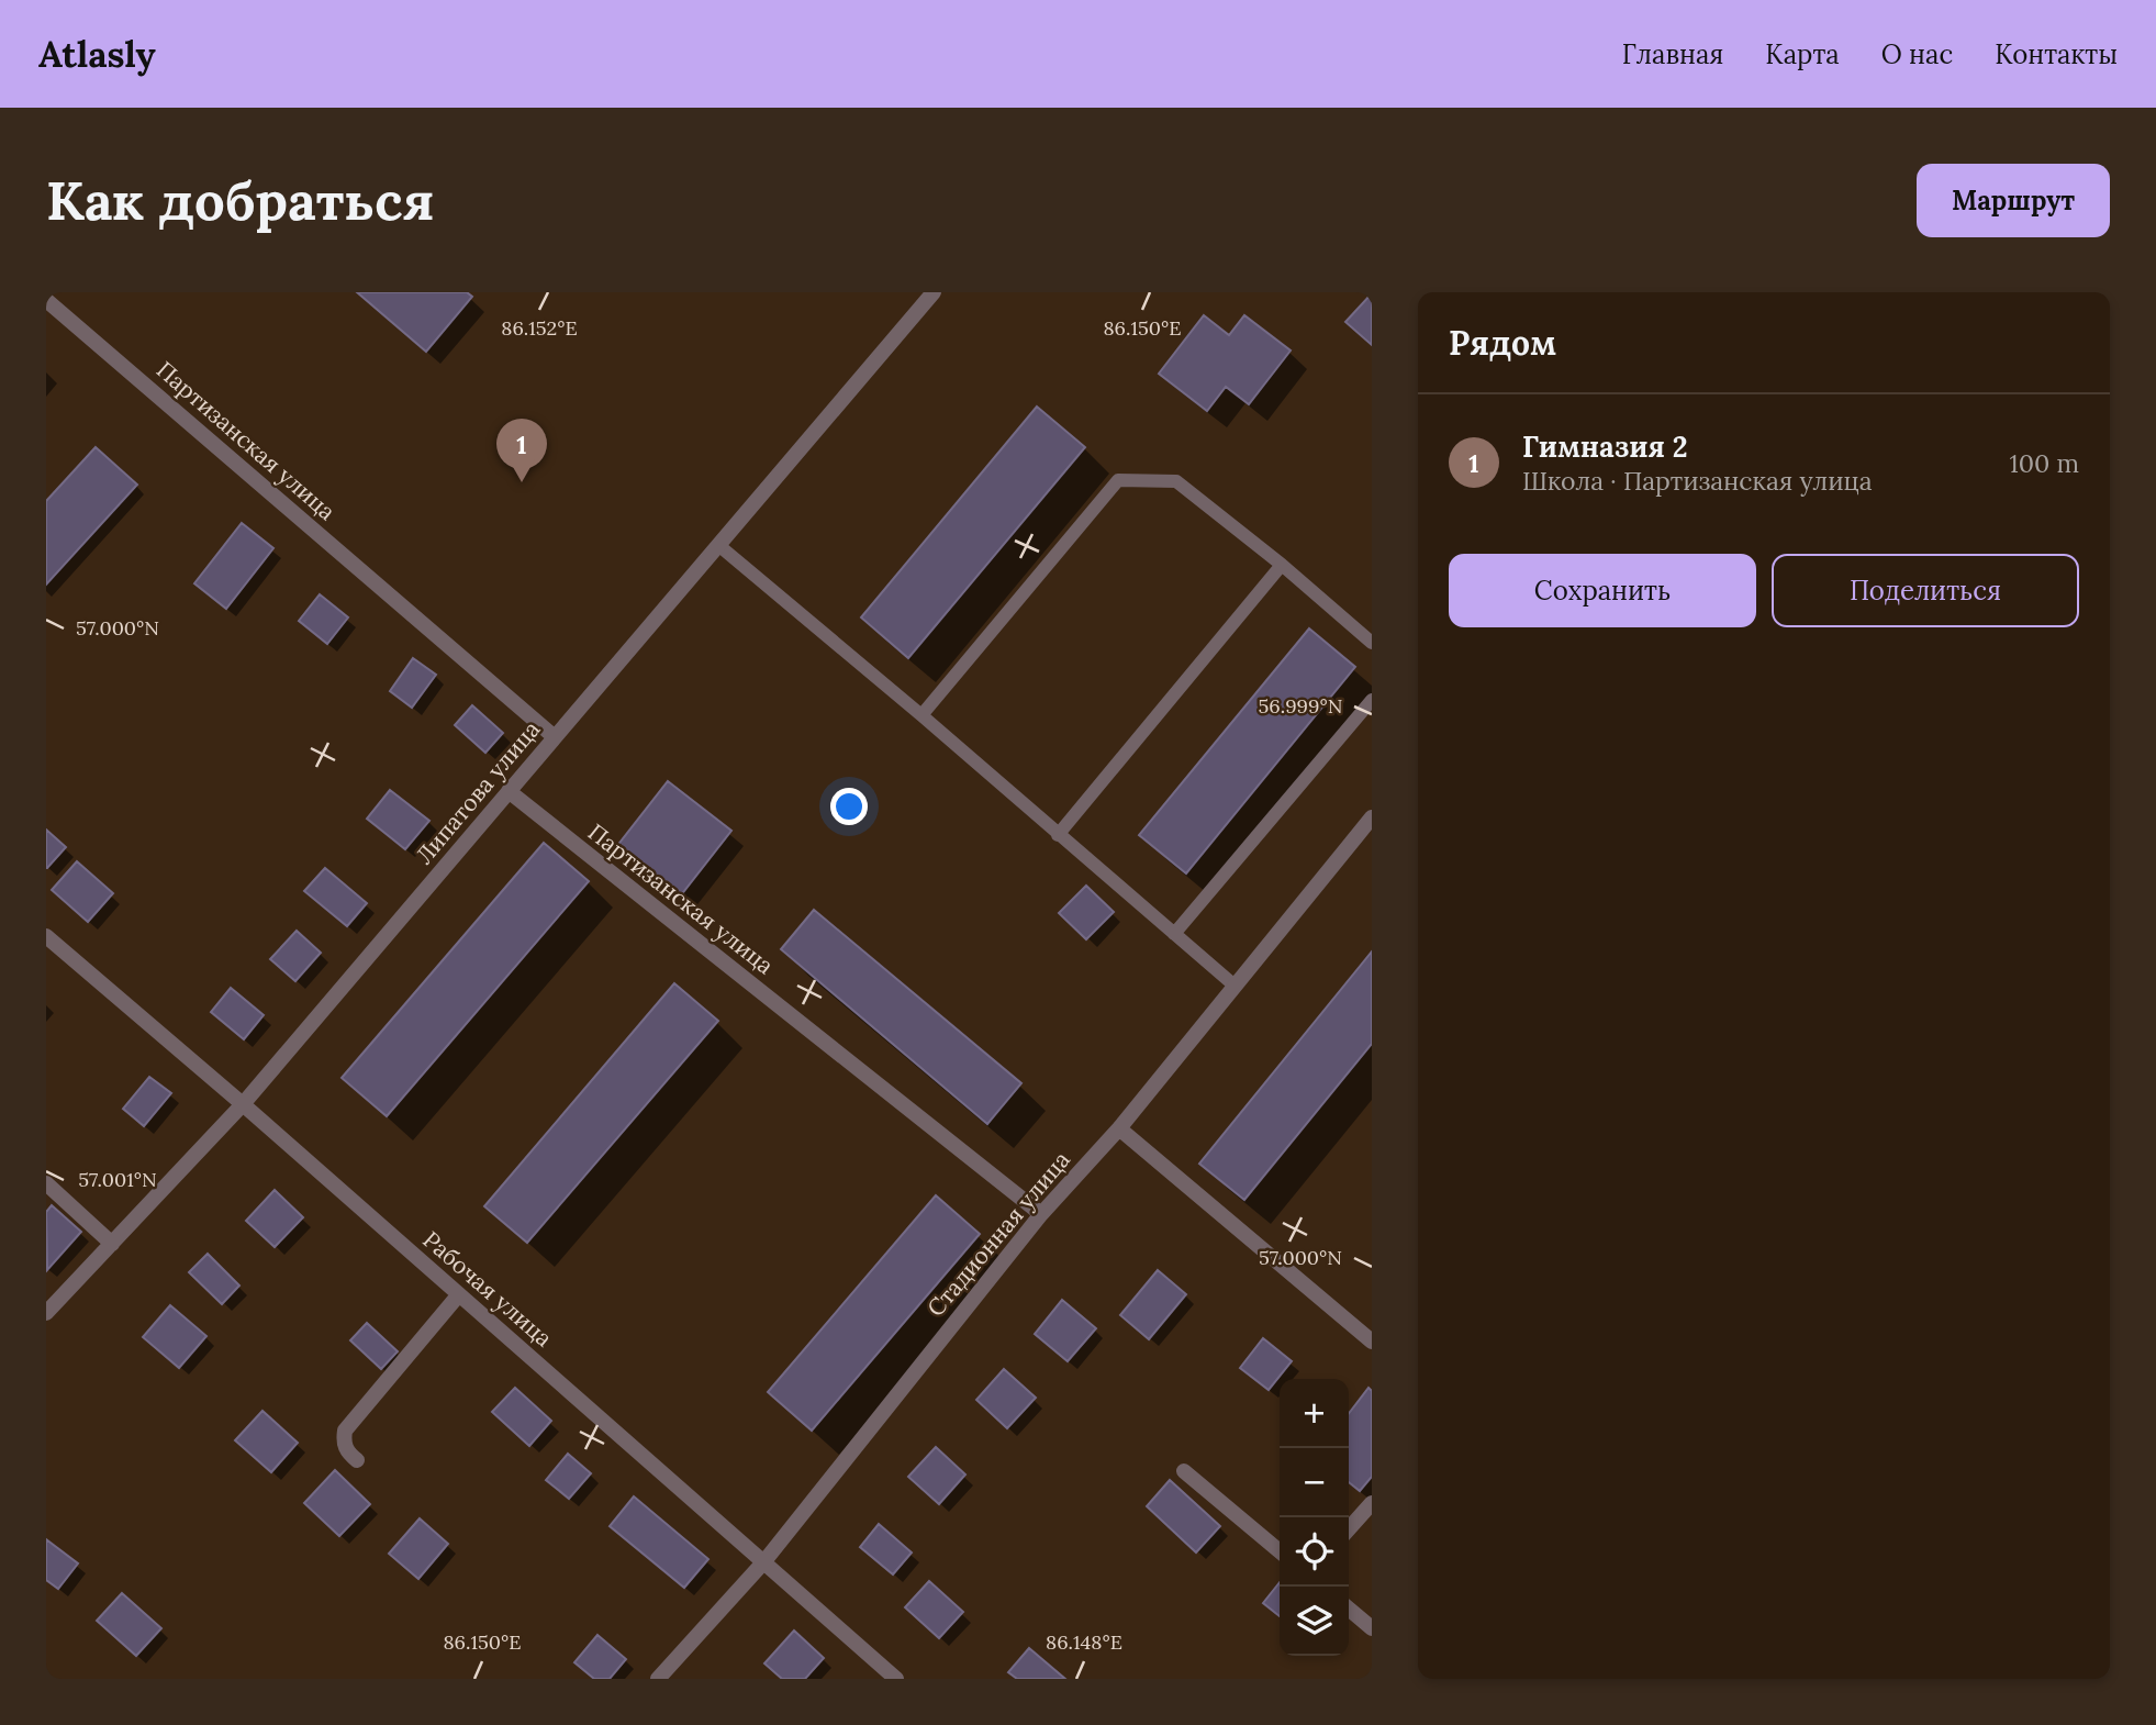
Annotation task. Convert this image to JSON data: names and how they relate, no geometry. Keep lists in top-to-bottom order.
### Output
{
  "streets": {
    "street": [
      "Партизанская улица",
      "Липатова улица",
      "Стадионная улица",
      "Рабочая улица"
    ]
  },
  "crossings": [
    ["Партизанская улица", "Липатова улица"],
    ["Партизанская улица", "Стадионная улица"],
    ["Липатова улица", "Рабочая улица"],
    ["Стадионная улица", "Рабочая улица"]
  ],
  "page": {
    "header": "Atlasly",
    "nav": [
      "Главная",
      "Карта",
      "О нас",
      "Контакты"
    ],
    "buttons": [
      "Маршрут",
      ["Сохранить", "Поделиться"]
    ],
    "title": "Как добраться",
    "heading": "Рядом",
    "list": [
      {
        "mark": "1",
        "name": "Гимназия 2",
        "note": "Школа · Партизанская улица",
        "value": "100 m"
      }
    ],
    "pins": "1",
    "map_buttons": ["+", "−"]
  },
  "coordinates": [
    "86.152°E",
    "86.150°E",
    "57.000°N",
    "56.999°N",
    "57.001°N",
    "86.148°E"
  ]
}
